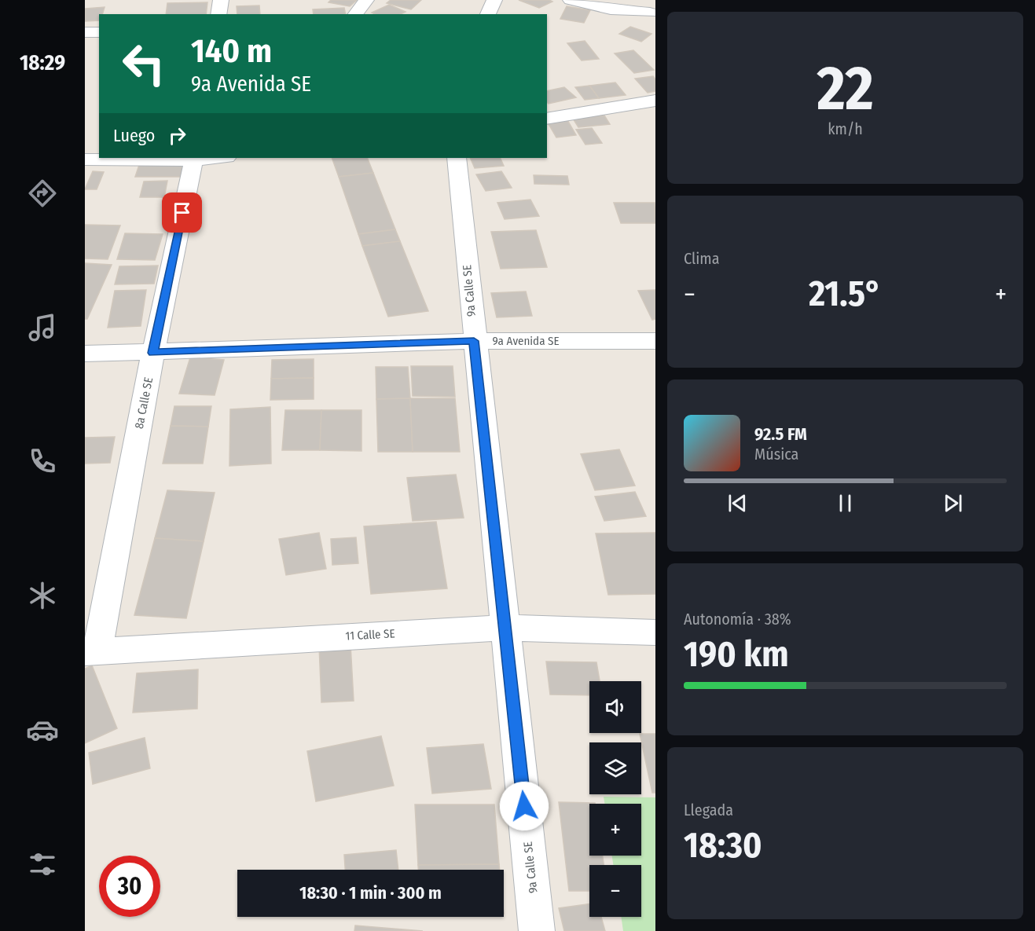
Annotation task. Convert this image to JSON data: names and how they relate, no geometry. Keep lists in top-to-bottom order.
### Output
{
  "streets": {
    "street": [
      "9a Calle SE",
      "9a Avenida SE",
      "8a Calle SE",
      "11 Calle SE"
    ]
  },
  "crossings": [
    ["9a Calle SE", "9a Avenida SE"],
    ["9a Calle SE", "11 Calle SE"],
    ["9a Avenida SE", "8a Calle SE"],
    ["8a Calle SE", "11 Calle SE"]
  ],
  "page": {
    "tabs": "18:29",
    "tile": [
      ["22", "km/h"],
      "Clima",
      ["Autonomía · 38%", "190 km"],
      ["Llegada", "18:30"]
    ],
    "turn": ["140 m", "9a Avenida SE"],
    "then": "Luego",
    "heat": ["−", "21.5°", "+"],
    "song": ["92.5 FM", "Música"],
    "map_buttons": ["+", "−"],
    "limit": "30",
    "trip": "18:30 · 1 min · 300 m"
  }
}
